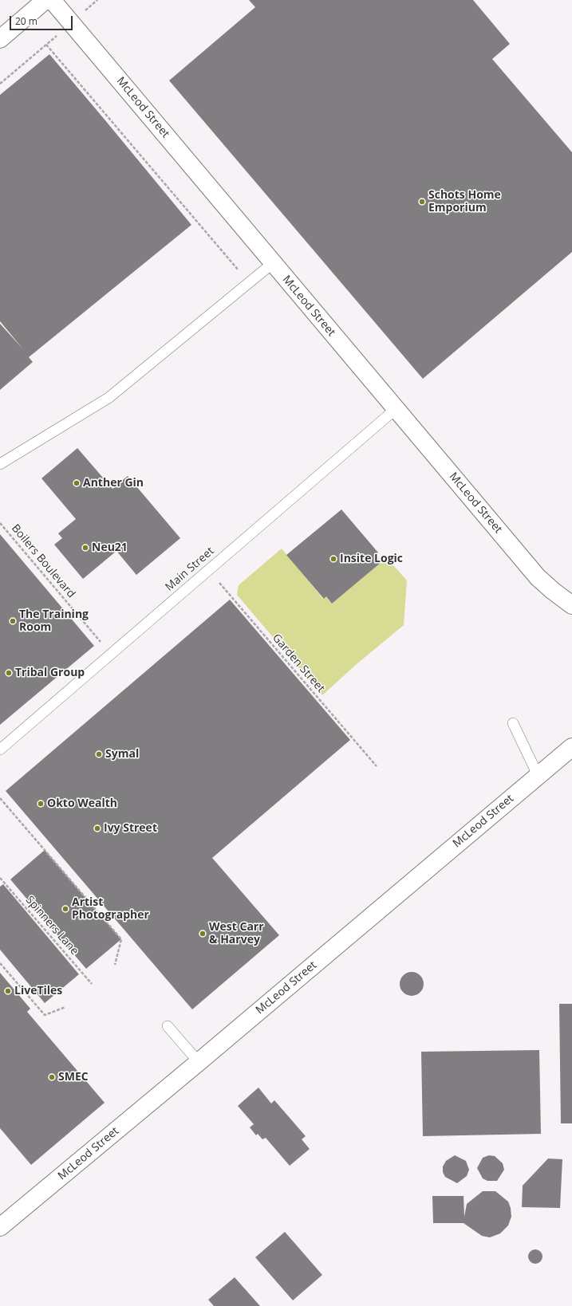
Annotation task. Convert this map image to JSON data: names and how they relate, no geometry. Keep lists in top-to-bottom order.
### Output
{
  "streets": {
    "street": ["McLeod Street"],
    "lane": ["Main Street"],
    "path": ["Boilers Boulevard", "Garden Street", "Spinners Lane"]
  },
  "crossings": [
    ["McLeod Street", "Main Street"],
    ["Boilers Boulevard", "Main Street"],
    ["Main Street", "Garden Street"]
  ],
  "places": [
    "Schots Home Emporium",
    "Anther Gin",
    "Neu21",
    "Insite Logic",
    "The Training Room",
    "Tribal Group",
    "Symal",
    "Okto Wealth",
    "Ivy Street",
    "Artist Photographer",
    "West Carr & Harvey",
    "LiveTiles",
    "SMEC"
  ],
  "scale_bar": "20 m"
}
